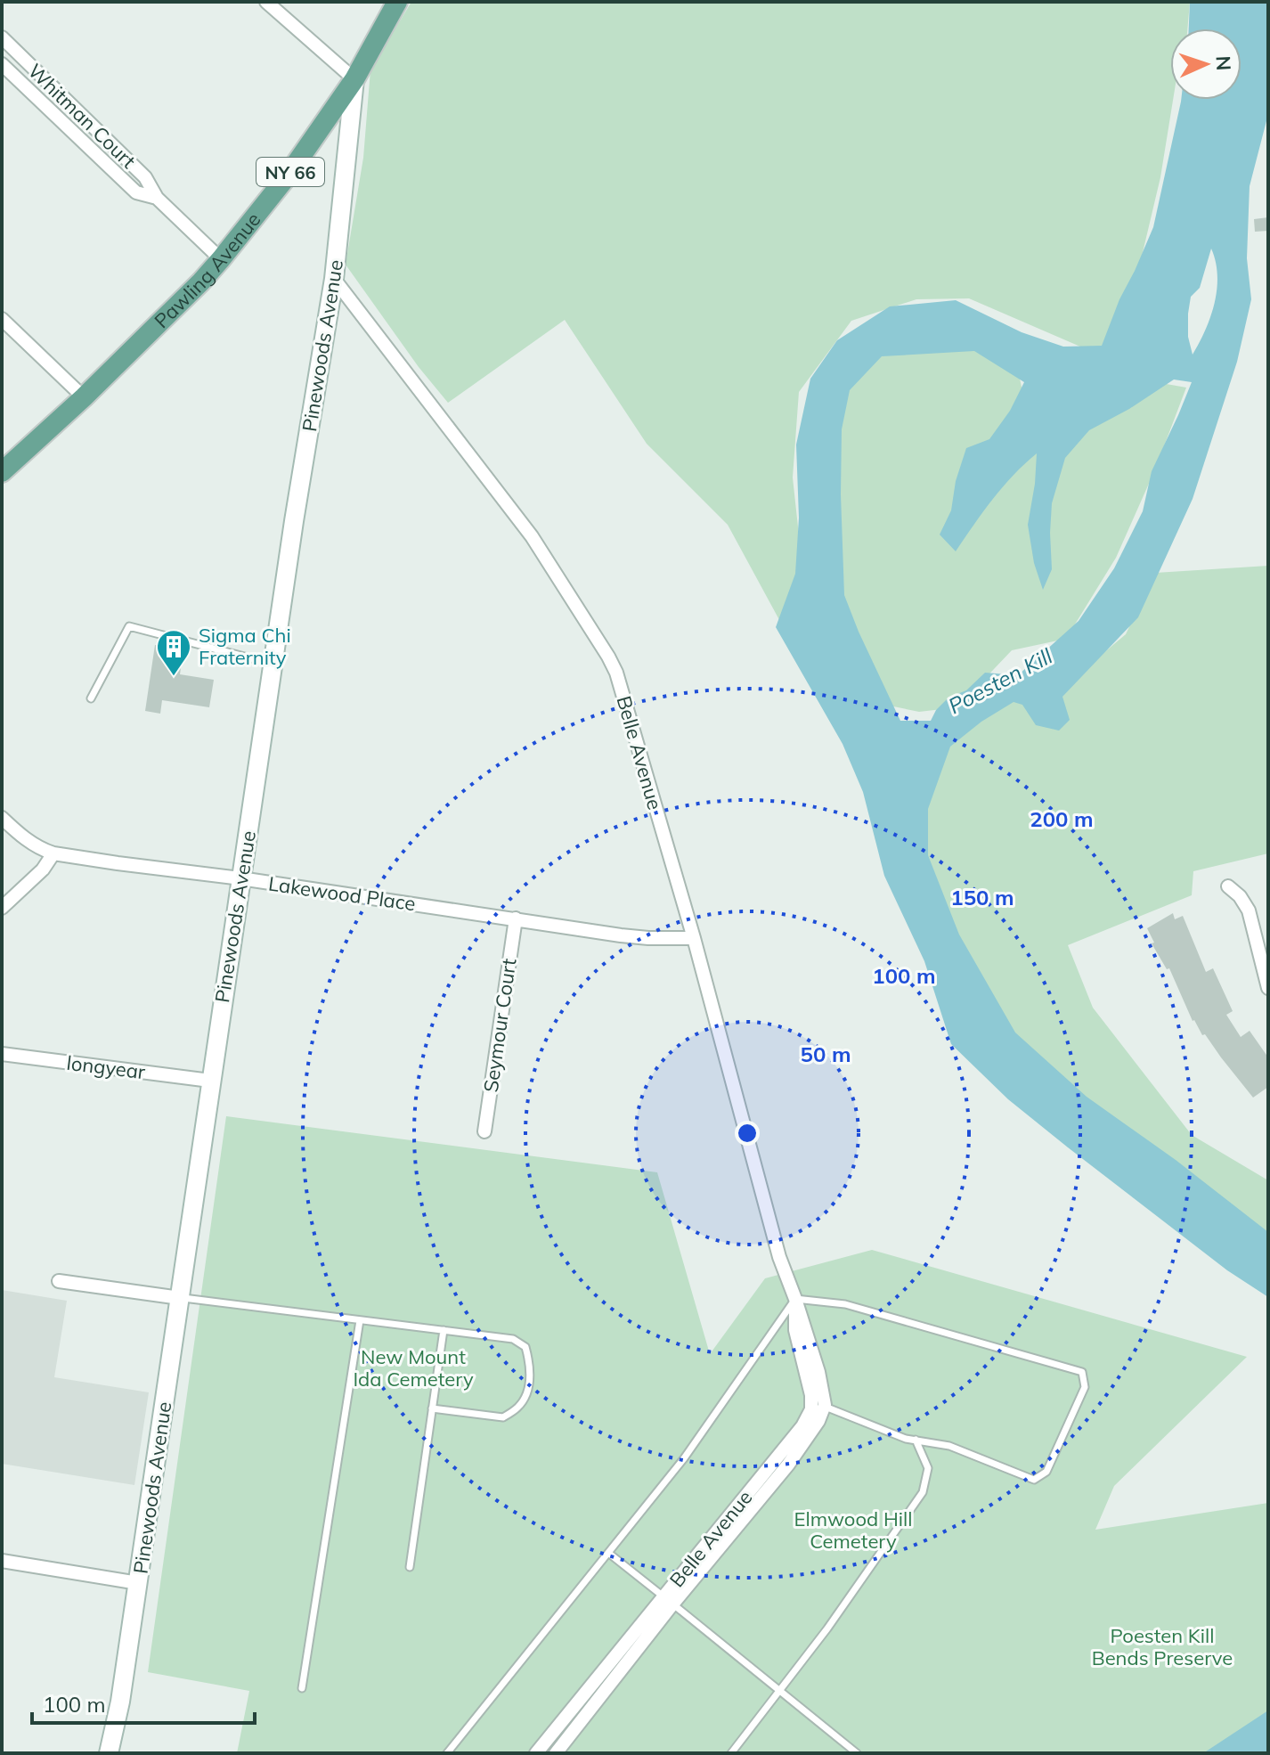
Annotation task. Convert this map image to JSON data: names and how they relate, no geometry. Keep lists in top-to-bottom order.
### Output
{
  "streets": {
    "main road": ["NY 66", "Pawling Avenue"],
    "street": [
      "Whitman Court",
      "Pinewoods Avenue",
      "Belle Avenue",
      "Lakewood Place",
      "Seymour Court",
      "longyear"
    ]
  },
  "crossings": [
    ["Whitman Court", "Pawling Avenue"],
    ["Pawling Avenue", "Pinewoods Avenue"],
    ["Pinewoods Avenue", "Belle Avenue"],
    ["Pinewoods Avenue", "Lakewood Place"],
    ["Pinewoods Avenue", "longyear"],
    ["Belle Avenue", "Lakewood Place"],
    ["Lakewood Place", "Seymour Court"]
  ],
  "water": ["Poesten Kill"],
  "parks": ["New Mount Ida Cemetery", "Elmwood Hill Cemetery", "Poesten Kill Bends Preserve"],
  "places": {
    "building": ["Sigma Chi Fraternity"]
  },
  "scale_bar": "100 m",
  "north": "right",
  "rings": [
    "200 m",
    "150 m",
    "100 m",
    "50 m"
  ]
}
